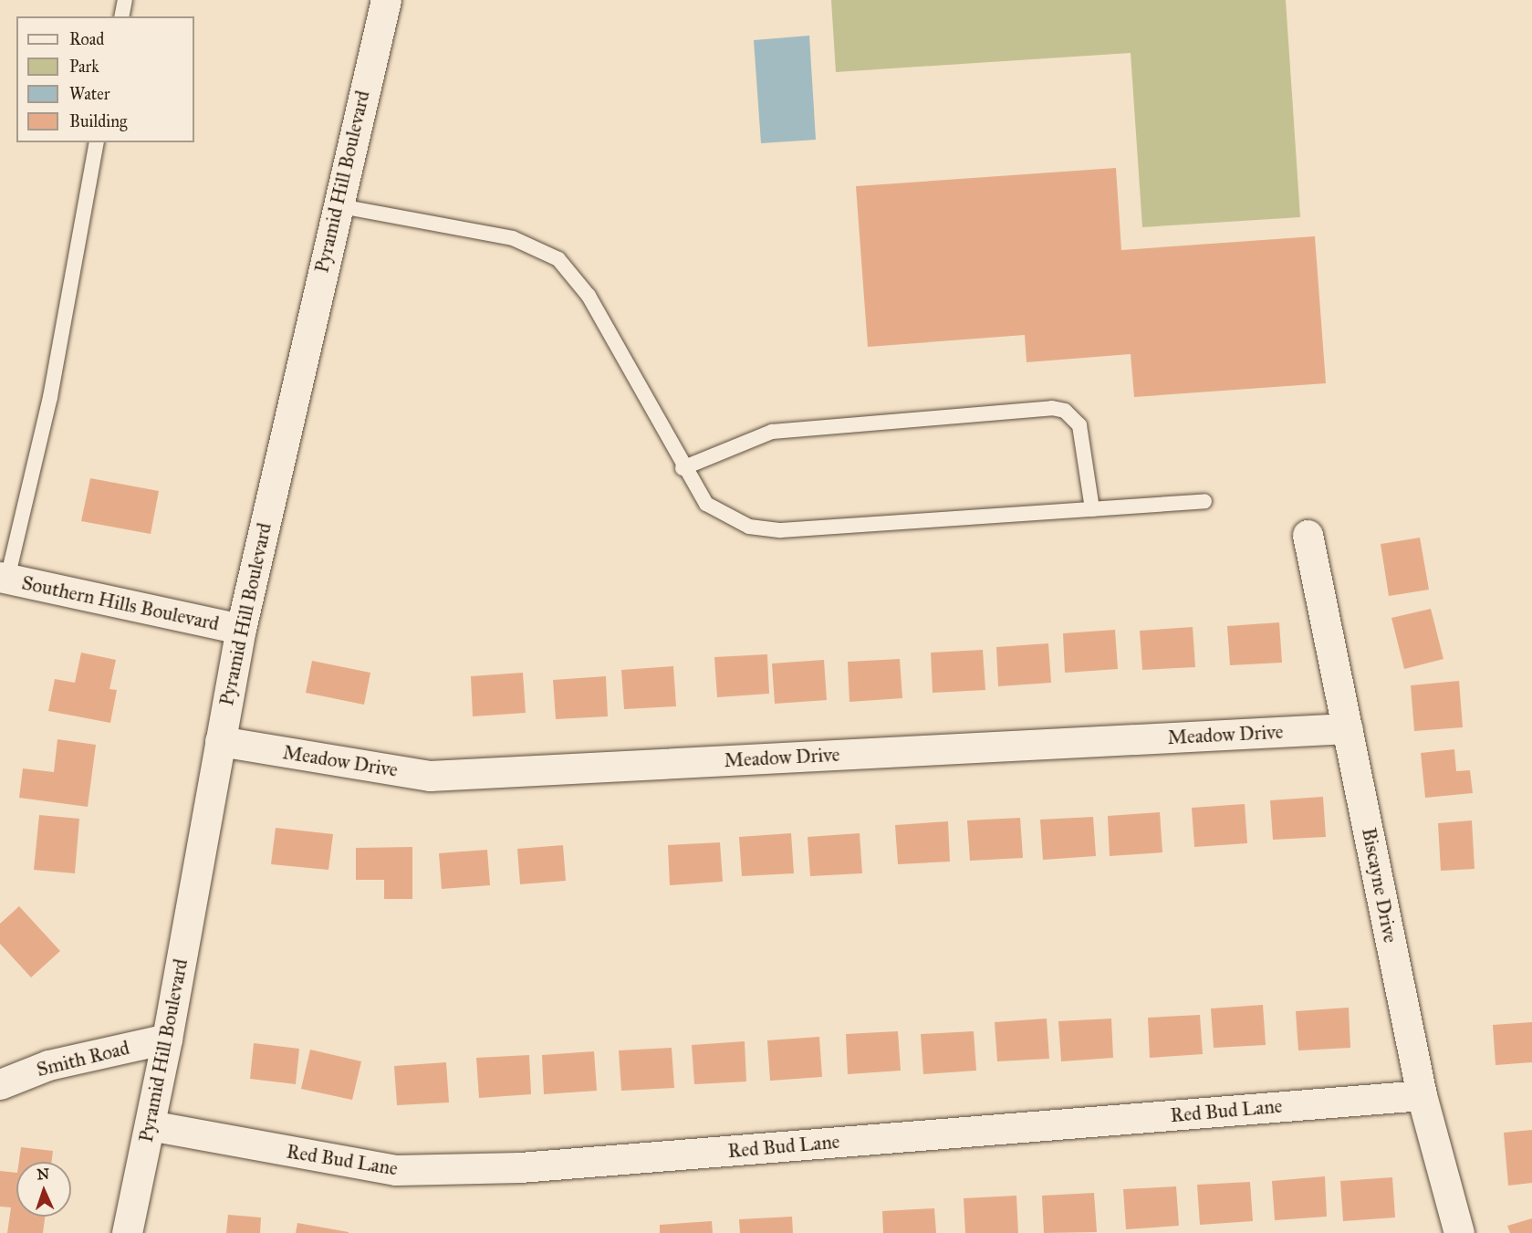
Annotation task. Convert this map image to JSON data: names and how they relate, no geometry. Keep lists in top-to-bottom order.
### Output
{
  "streets": {
    "street": [
      "Pyramid Hill Boulevard",
      "Southern Hills Boulevard",
      "Meadow Drive",
      "Biscayne Drive",
      "Smith Road",
      "Red Bud Lane"
    ]
  },
  "crossings": [
    ["Pyramid Hill Boulevard", "Southern Hills Boulevard"],
    ["Pyramid Hill Boulevard", "Meadow Drive"],
    ["Pyramid Hill Boulevard", "Smith Road"],
    ["Pyramid Hill Boulevard", "Red Bud Lane"],
    ["Meadow Drive", "Biscayne Drive"],
    ["Biscayne Drive", "Red Bud Lane"]
  ],
  "legend": [
    "Road",
    "Park",
    "Water",
    "Building"
  ],
  "north": "top"
}
